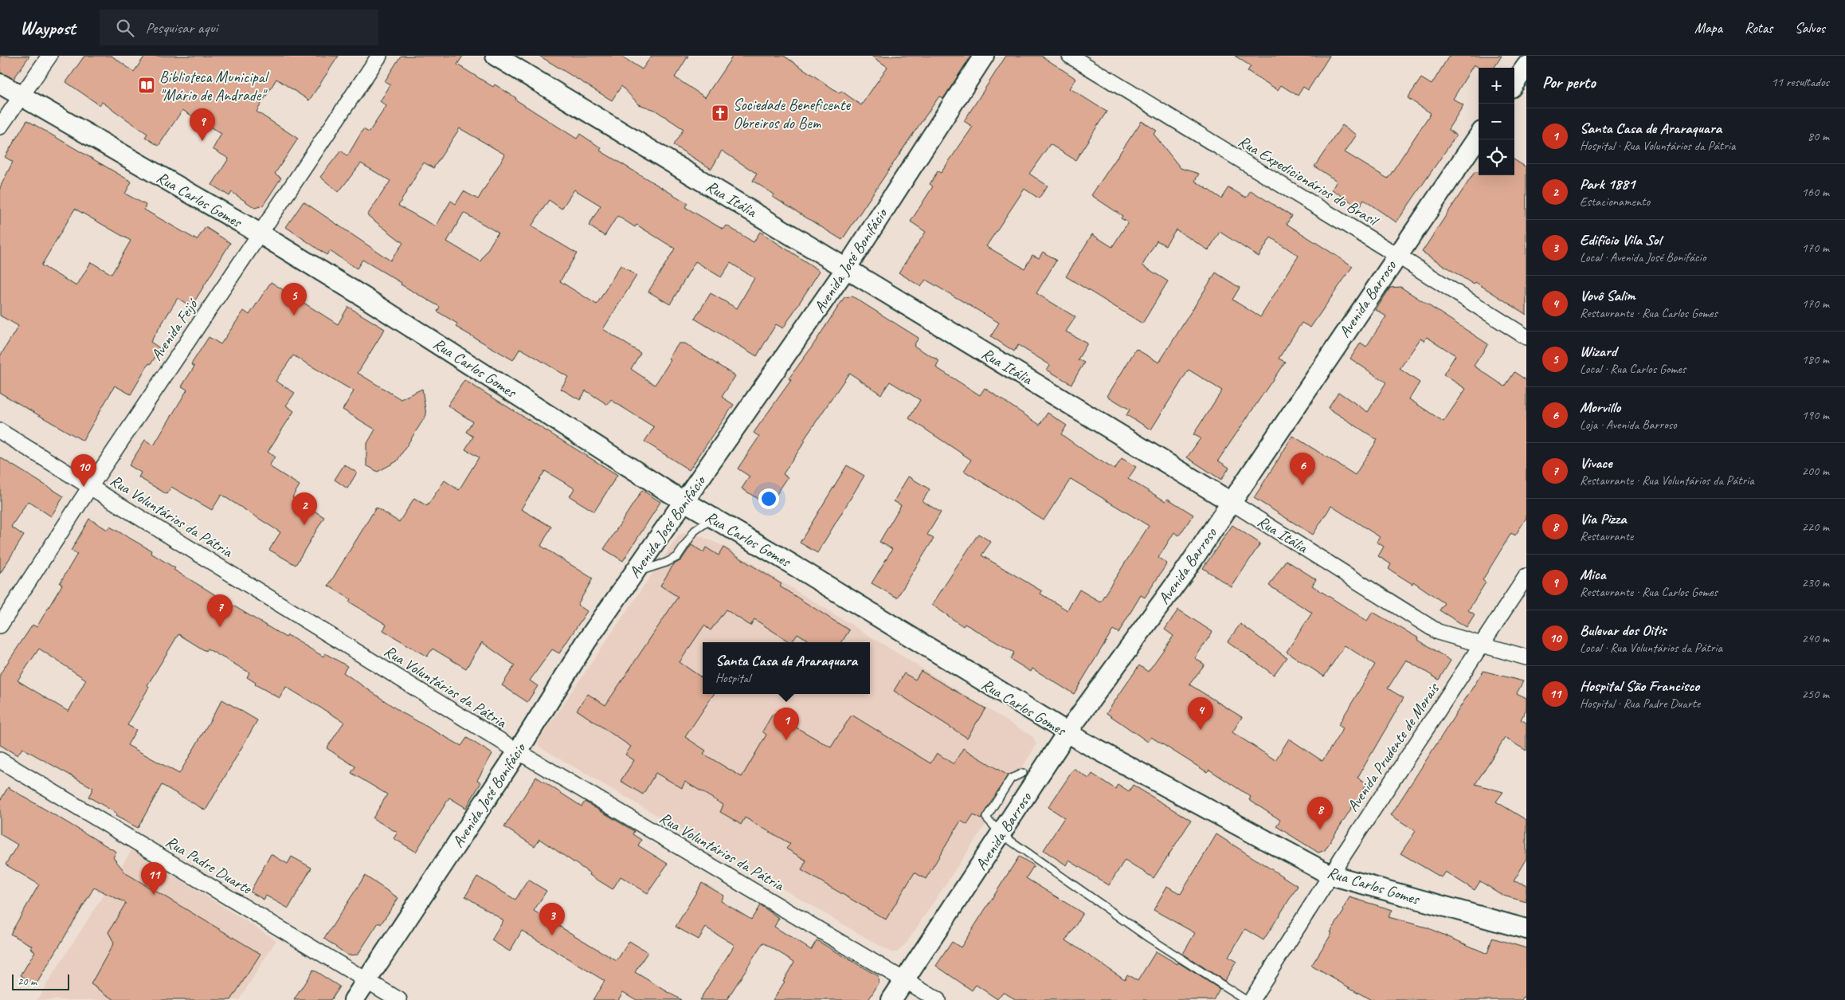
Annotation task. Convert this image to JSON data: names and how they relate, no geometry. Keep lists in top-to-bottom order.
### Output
{
  "streets": {
    "street": [
      "Rua Expedicionários do Brasil",
      "Rua Itália",
      "Rua Carlos Gomes",
      "Avenida José Bonifácio",
      "Avenida Barroso",
      "Avenida Feijó",
      "Rua Voluntários da Pátria",
      "Avenida Prudente de Morais",
      "Rua Padre Duarte"
    ]
  },
  "crossings": [
    ["Rua Expedicionários do Brasil", "Avenida Barroso"],
    ["Rua Itália", "Avenida José Bonifácio"],
    ["Rua Itália", "Avenida Barroso"],
    ["Rua Itália", "Avenida Prudente de Morais"],
    ["Rua Carlos Gomes", "Avenida José Bonifácio"],
    ["Rua Carlos Gomes", "Avenida Barroso"],
    ["Rua Carlos Gomes", "Avenida Feijó"],
    ["Rua Carlos Gomes", "Avenida Prudente de Morais"],
    ["Avenida José Bonifácio", "Rua Voluntários da Pátria"],
    ["Avenida José Bonifácio", "Rua Padre Duarte"],
    ["Avenida Barroso", "Rua Voluntários da Pátria"],
    ["Avenida Feijó", "Rua Voluntários da Pátria"]
  ],
  "places": {
    "library": ["Biblioteca Municipal \"Mário de Andrade\""],
    "church": ["Sociedade Beneficente Obreiros do Bem"]
  },
  "scale_bar": "20 m",
  "page": {
    "header": "Waypost",
    "search": "Pesquisar aqui",
    "nav": ["Mapa", "Rotas", "Salvos"],
    "heading": ["Por perto", "11 resultados"],
    "map_buttons": ["+", "−"],
    "list": [
      {
        "mark": "1",
        "name": "Santa Casa de Araraquara",
        "note": "Hospital · Rua Voluntários da Pátria",
        "value": "80 m"
      },
      {
        "mark": "2",
        "name": "Park 1881",
        "note": "Estacionamento",
        "value": "160 m"
      },
      {
        "mark": "3",
        "name": "Edifício Vila Sol",
        "note": "Local · Avenida José Bonifácio",
        "value": "170 m"
      },
      {
        "mark": "4",
        "name": "Vovô Salim",
        "note": "Restaurante · Rua Carlos Gomes",
        "value": "170 m"
      },
      {
        "mark": "5",
        "name": "Wizard",
        "note": "Local · Rua Carlos Gomes",
        "value": "180 m"
      },
      {
        "mark": "6",
        "name": "Morvillo",
        "note": "Loja · Avenida Barroso",
        "value": "190 m"
      },
      {
        "mark": "7",
        "name": "Vivace",
        "note": "Restaurante · Rua Voluntários da Pátria",
        "value": "200 m"
      },
      {
        "mark": "8",
        "name": "Via Pizza",
        "note": "Restaurante",
        "value": "220 m"
      },
      {
        "mark": "9",
        "name": "Mica",
        "note": "Restaurante · Rua Carlos Gomes",
        "value": "230 m"
      },
      {
        "mark": "10",
        "name": "Bulevar dos Oitis",
        "note": "Local · Rua Voluntários da Pátria",
        "value": "240 m"
      },
      {
        "mark": "11",
        "name": "Hospital São Francisco",
        "note": "Hospital · Rua Padre Duarte",
        "value": "250 m"
      }
    ],
    "pins": [
      "9",
      "5",
      "6",
      "10",
      "2",
      "7",
      "4",
      "1",
      "8",
      "11",
      "3"
    ],
    "popup": ["Santa Casa de Araraquara", "Hospital"],
    "scale": "20 m"
  }
}
